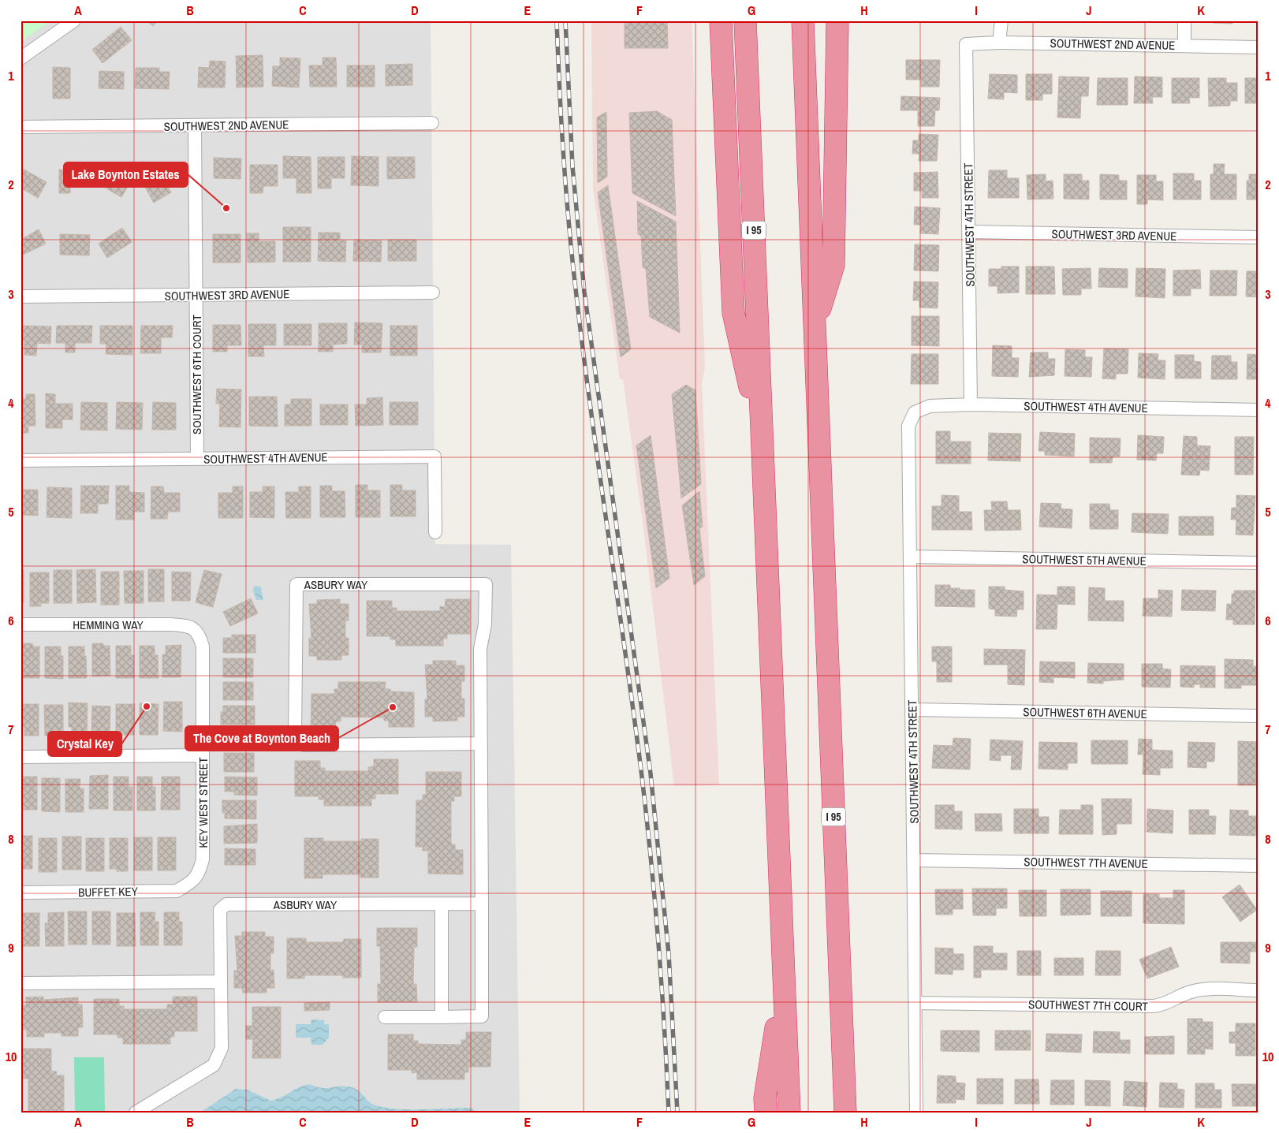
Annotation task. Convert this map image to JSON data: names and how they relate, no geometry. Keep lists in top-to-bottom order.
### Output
{
  "streets": {
    "highway": ["I 95"],
    "street": [
      "SOUTHWEST 2ND AVENUE",
      "SOUTHWEST 4TH STREET",
      "SOUTHWEST 3RD AVENUE",
      "SOUTHWEST 6TH COURT",
      "SOUTHWEST 4TH AVENUE",
      "SOUTHWEST 5TH AVENUE",
      "ASBURY WAY",
      "HEMMING WAY",
      "SOUTHWEST 6TH AVENUE",
      "KEY WEST STREET",
      "SOUTHWEST 7TH AVENUE",
      "BUFFET KEY",
      "SOUTHWEST 7TH COURT"
    ]
  },
  "crossings": [
    ["SOUTHWEST 2ND AVENUE", "SOUTHWEST 4TH STREET"],
    ["SOUTHWEST 2ND AVENUE", "SOUTHWEST 6TH COURT"],
    ["SOUTHWEST 4TH STREET", "SOUTHWEST 3RD AVENUE"],
    ["SOUTHWEST 4TH STREET", "SOUTHWEST 4TH AVENUE"],
    ["SOUTHWEST 4TH STREET", "SOUTHWEST 5TH AVENUE"],
    ["SOUTHWEST 4TH STREET", "SOUTHWEST 6TH AVENUE"],
    ["SOUTHWEST 4TH STREET", "SOUTHWEST 7TH AVENUE"],
    ["SOUTHWEST 4TH STREET", "SOUTHWEST 7TH COURT"],
    ["SOUTHWEST 3RD AVENUE", "SOUTHWEST 6TH COURT"],
    ["SOUTHWEST 6TH COURT", "SOUTHWEST 4TH AVENUE"],
    ["HEMMING WAY", "KEY WEST STREET"],
    ["KEY WEST STREET", "BUFFET KEY"]
  ],
  "places": ["Lake Boynton Estates", "Crystal Key", "The Cove at Boynton Beach"],
  "grid": {
    "columns": [
      "A",
      "B",
      "C",
      "D",
      "E",
      "F",
      "G",
      "H",
      "I",
      "J",
      "K"
    ],
    "rows": [
      "1",
      "2",
      "3",
      "4",
      "5",
      "6",
      "7",
      "8",
      "9",
      "10"
    ]
  }
}
